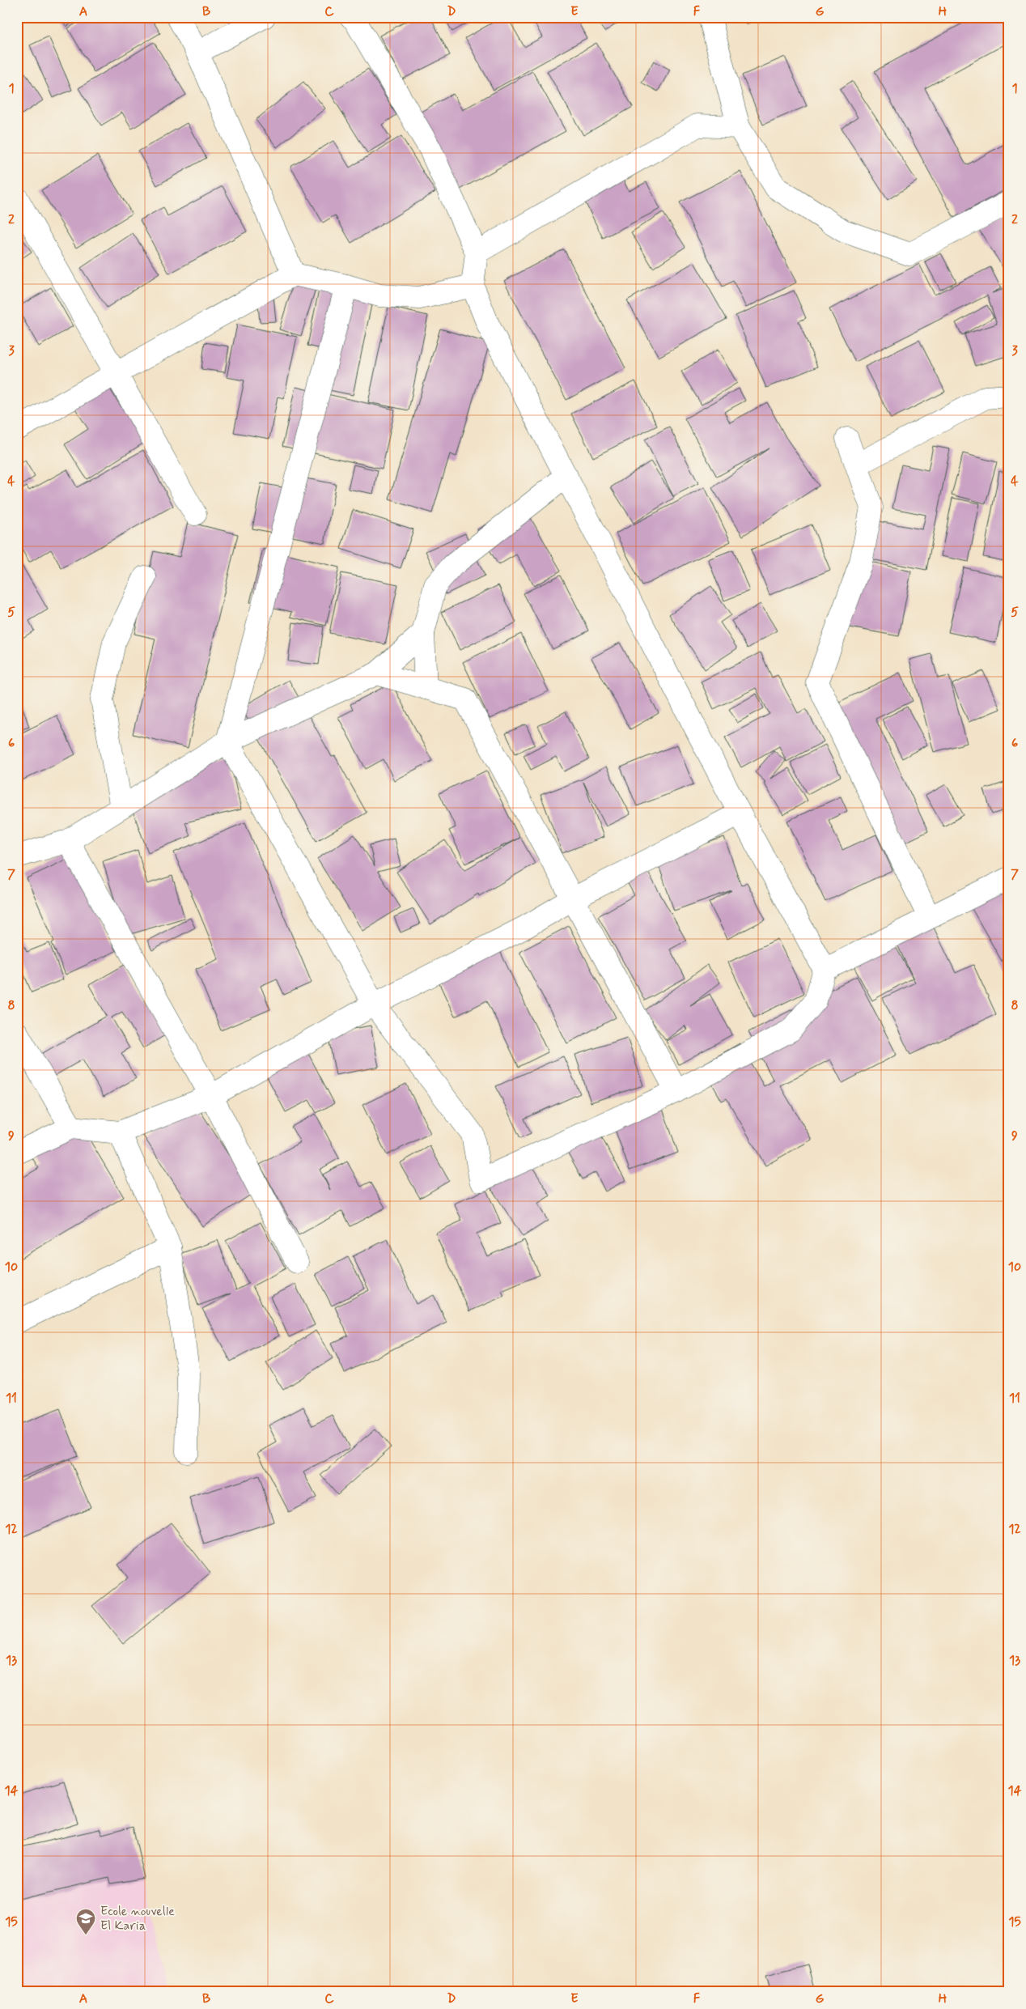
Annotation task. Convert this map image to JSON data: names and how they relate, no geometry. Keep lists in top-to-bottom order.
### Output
{
  "places": {
    "school or university": ["Ecole nouvelle El Karia"]
  },
  "grid": {
    "columns": [
      "A",
      "B",
      "C",
      "D",
      "E",
      "F",
      "G",
      "H"
    ],
    "rows": [
      "1",
      "2",
      "3",
      "4",
      "5",
      "6",
      "7",
      "8",
      "9",
      "10",
      "11",
      "12",
      "13",
      "14",
      "15"
    ]
  }
}
